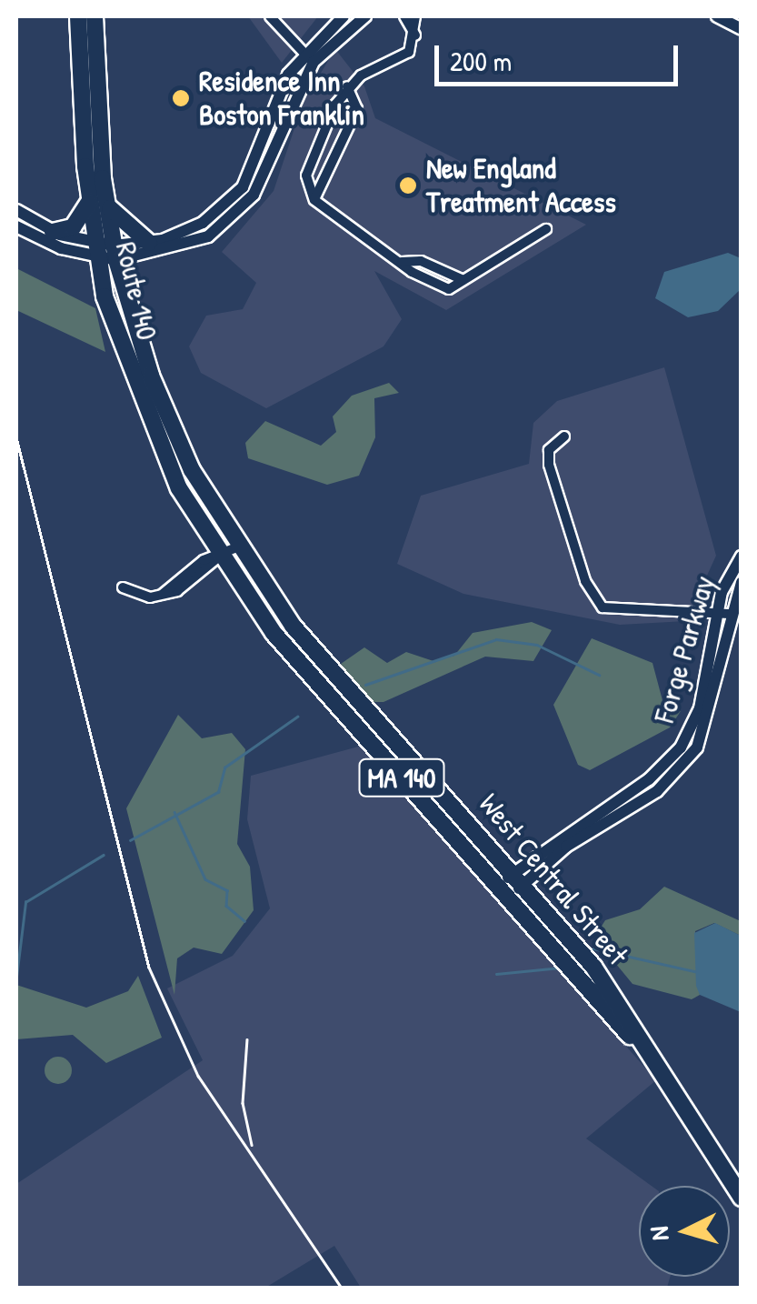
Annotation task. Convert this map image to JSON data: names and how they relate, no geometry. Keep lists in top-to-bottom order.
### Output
{
  "streets": {
    "main road": ["Route 140", "MA 140", "West Central Street"],
    "street": ["Forge Parkway"]
  },
  "crossings": [
    ["Route 140", "West Central Street"],
    ["Forge Parkway", "West Central Street"]
  ],
  "places": ["Residence Inn Boston Franklin", "New England Treatment Access"],
  "scale_bar": "200 m",
  "north": "left"
}
